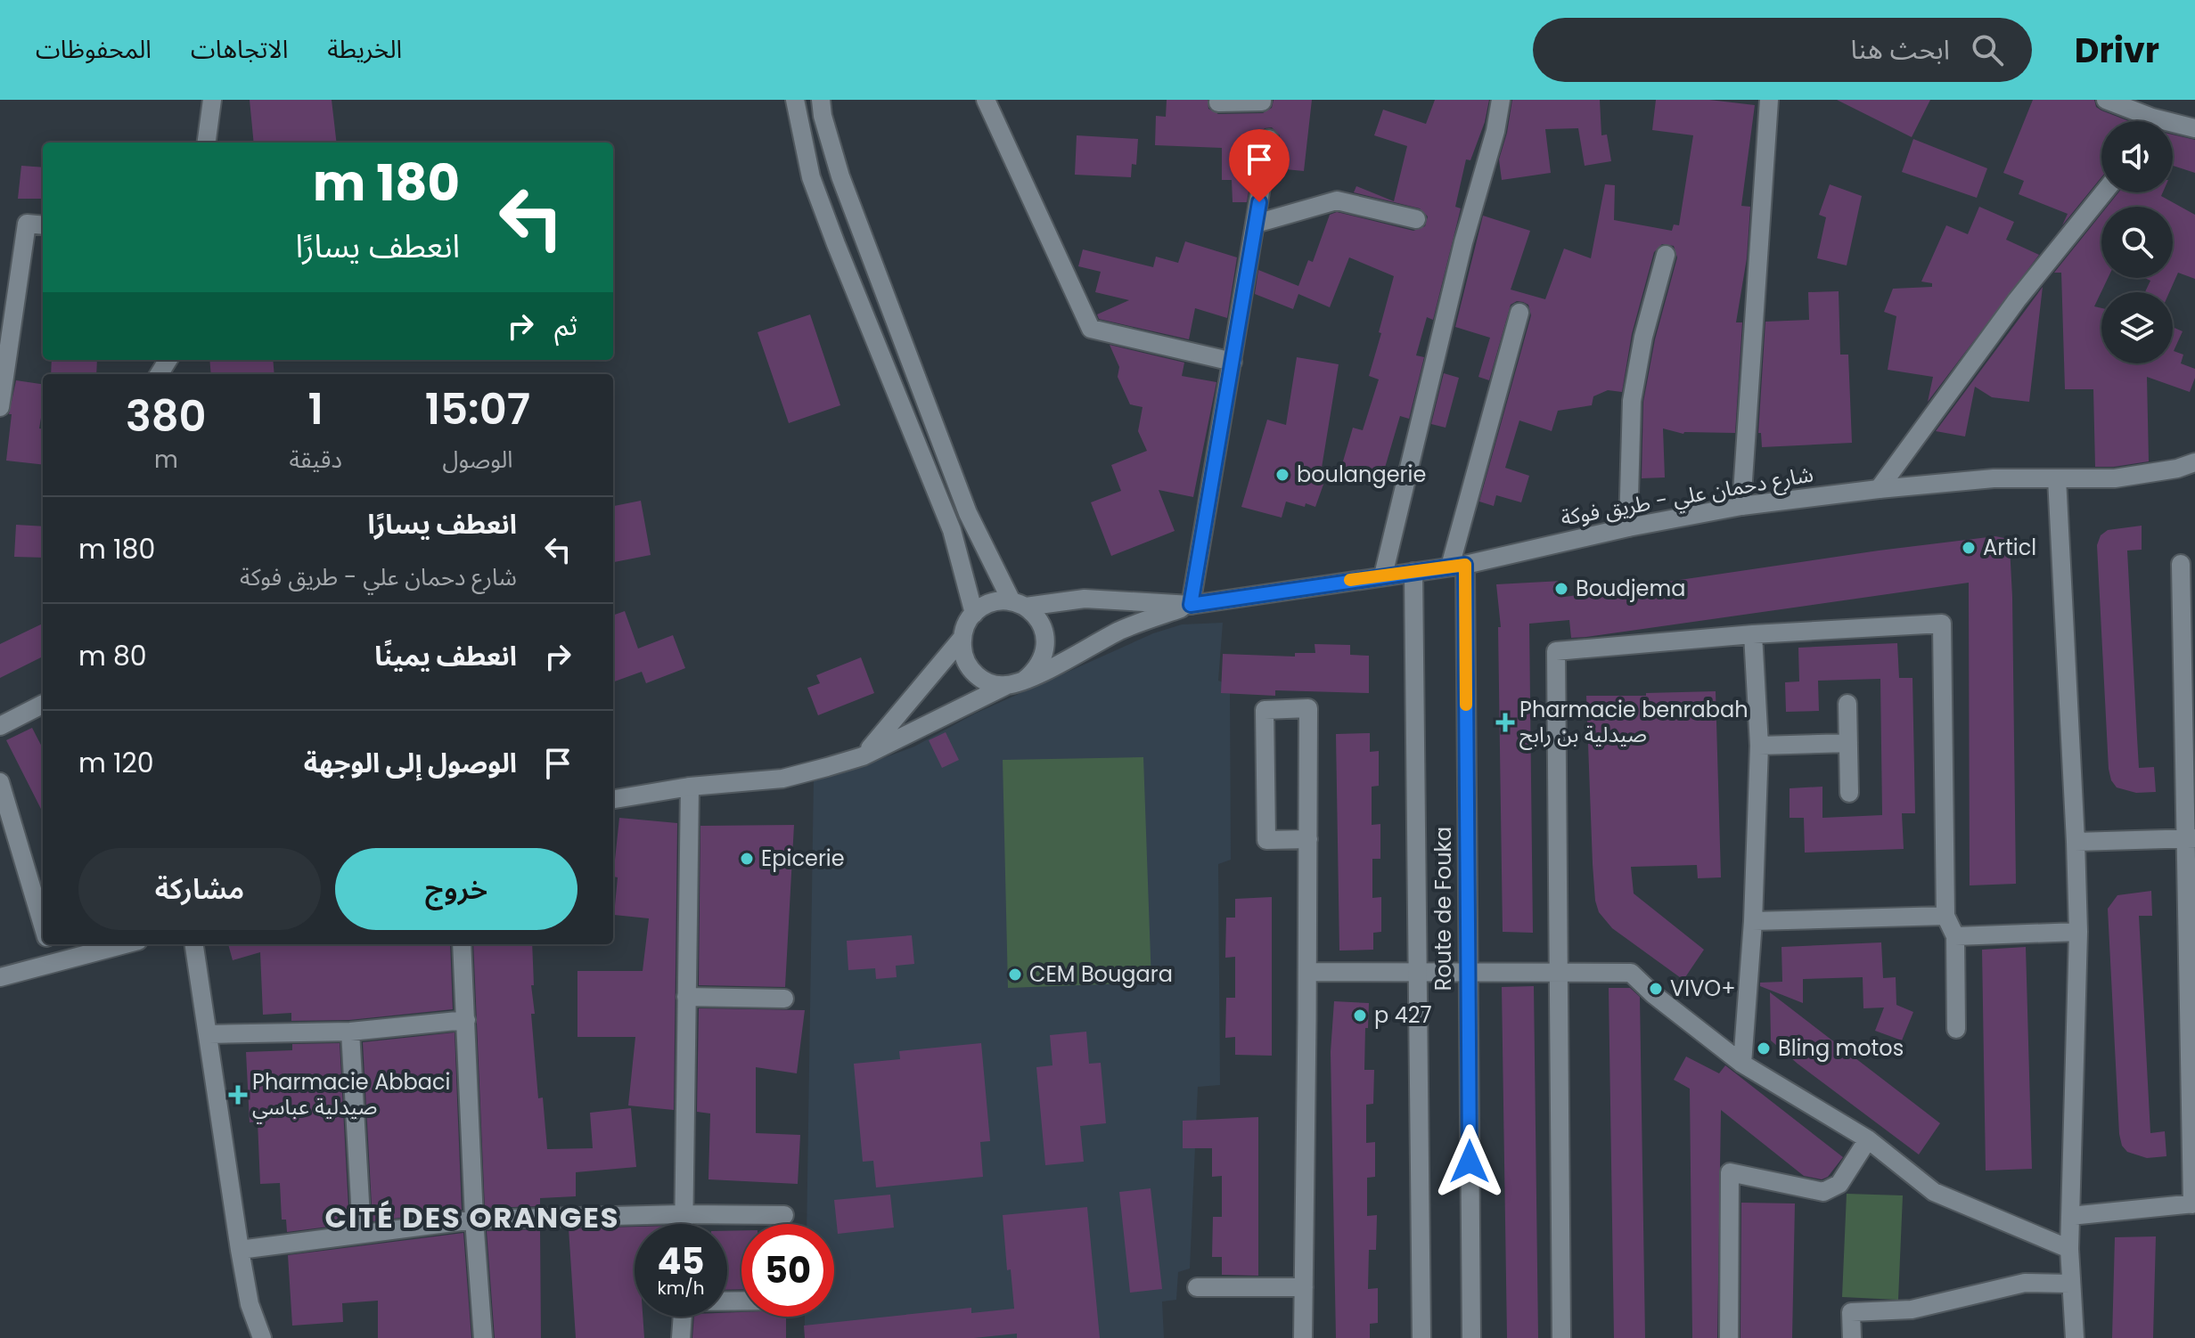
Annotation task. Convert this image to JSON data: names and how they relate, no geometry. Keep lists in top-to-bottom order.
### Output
{
  "streets": {
    "street": ["شارع دحمان علي - طريق فوكة", "Route de Fouka"]
  },
  "crossings": [
    ["شارع دحمان علي - طريق فوكة", "Route de Fouka"]
  ],
  "districts": ["CITÉ DES ORANGES"],
  "places": {
    "other": [
      "boulangerie",
      "Articl",
      "Boudjema",
      "Epicerie",
      "CEM Bougara",
      "VIVO+",
      "p 427",
      "Bling motos"
    ],
    "health": ["Pharmacie benrabah صيدلية بن رابح", "Pharmacie Abbaci صيدلية عباسي"]
  },
  "page": {
    "header": "Drivr",
    "search": "ابحث هنا",
    "nav": ["الخريطة", "الاتجاهات", "المحفوظات"],
    "turn": ["180 m", "انعطف يسارًا"],
    "then": "ثم",
    "eta": [
      "15:07",
      "الوصول",
      "1",
      "دقيقة",
      "380",
      "m"
    ],
    "list": [
      {
        "name": "انعطف يسارًا",
        "note": "شارع دحمان علي - طريق فوكة",
        "value": "180 m"
      },
      {
        "name": "انعطف يمينًا",
        "value": "80 m"
      },
      {
        "name": "الوصول إلى الوجهة",
        "value": "120 m"
      }
    ],
    "buttons": ["خروج", "مشاركة"],
    "speed": "45 km/h",
    "limit": "50"
  }
}
